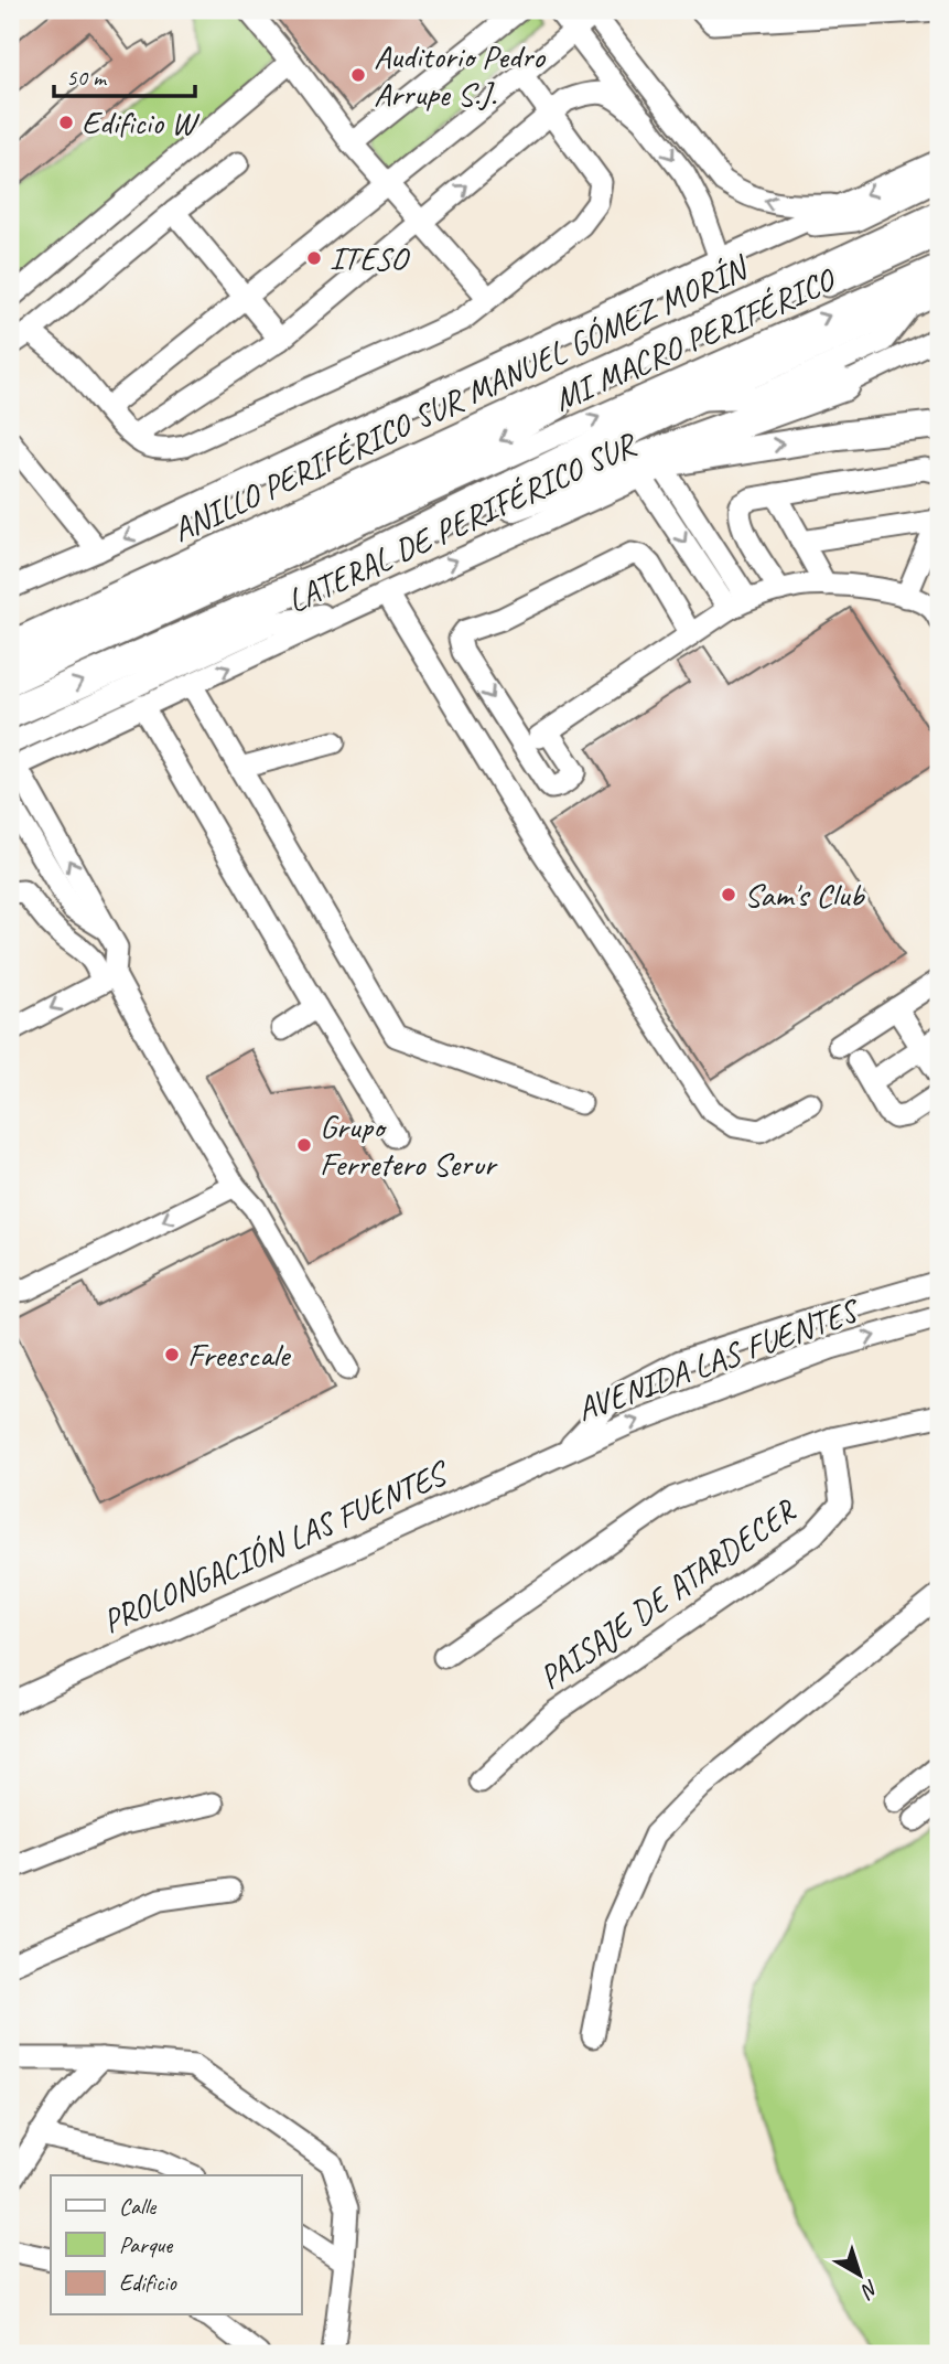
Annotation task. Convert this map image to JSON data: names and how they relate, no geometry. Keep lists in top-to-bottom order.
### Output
{
  "streets": {
    "highway": ["ANILLO PERIFÉRICO SUR MANUEL GÓMEZ MORÍN"],
    "street": [
      "MI MACRO PERIFÉRICO",
      "LATERAL DE PERIFÉRICO SUR",
      "AVENIDA LAS FUENTES",
      "PROLONGACIÓN LAS FUENTES",
      "PAISAJE DE ATARDECER"
    ]
  },
  "crossings": [
    ["MI MACRO PERIFÉRICO", "ANILLO PERIFÉRICO SUR MANUEL GÓMEZ MORÍN"],
    ["AVENIDA LAS FUENTES", "PROLONGACIÓN LAS FUENTES"]
  ],
  "places": [
    "Auditorio Pedro Arrupe S.J.",
    "Edificio W",
    "ITESO",
    "Sam's Club",
    "Grupo Ferretero Serur",
    "Freescale"
  ],
  "legend": ["Calle", "Parque", "Edificio"],
  "scale_bar": "50 m",
  "north": "bottom right"
}
